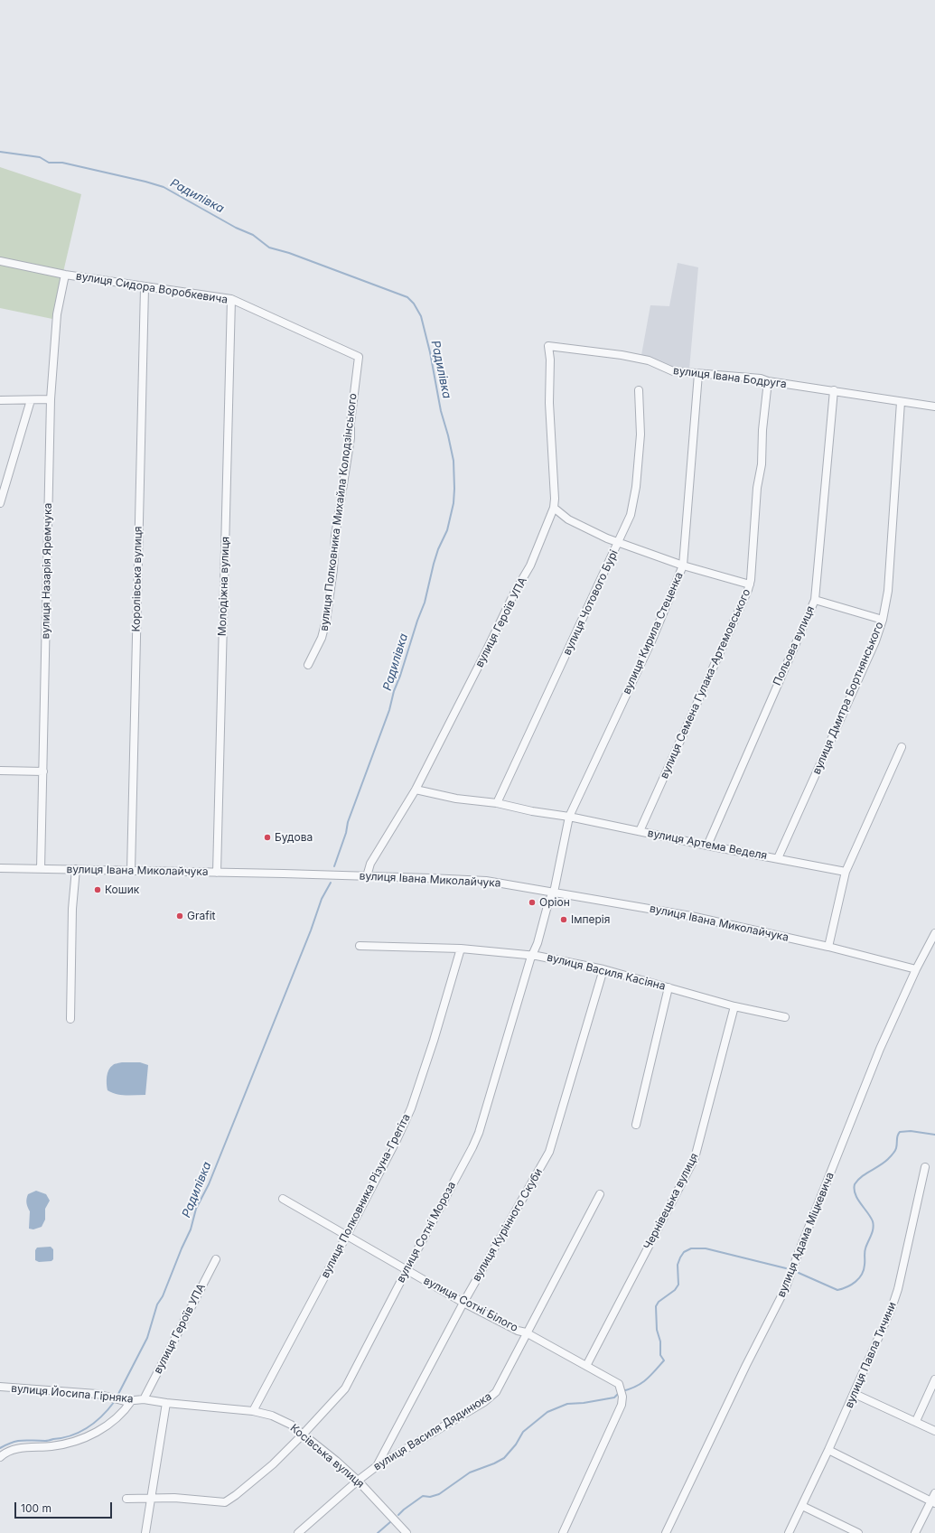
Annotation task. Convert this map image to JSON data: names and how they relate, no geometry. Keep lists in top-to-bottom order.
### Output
{
  "streets": {
    "street": [
      "вулиця Сидора Воробкевича",
      "вулиця Івана Бодруга",
      "вулиця Полковника Михайла Колодзінського",
      "вулиця Назарія Яремчука",
      "Королівська вулиця",
      "Молодіжна вулиця",
      "вулиця Чотового Бурі",
      "вулиця Героїв УПА",
      "вулиця Кирила Стеценка",
      "Польова вулиця",
      "вулиця Семена Гулака-Артемовського",
      "вулиця Дмитра Бортнянського",
      "вулиця Артема Веделя",
      "вулиця Івана Миколайчука",
      "вулиця Василя Касіяна",
      "вулиця Полковника Різуна-Грегіта",
      "Чернівецька вулиця",
      "вулиця Курінного Скуби",
      "вулиця Сотні Мороза",
      "вулиця Адама Міцкевича",
      "вулиця Сотні Білого",
      "вулиця Павла Тичини",
      "вулиця Йосипа Гірняка",
      "вулиця Василя Дядинюка",
      "Косівська вулиця"
    ]
  },
  "crossings": [
    ["вулиця Сидора Воробкевича", "вулиця Полковника Михайла Колодзінського"],
    ["вулиця Сидора Воробкевича", "вулиця Назарія Яремчука"],
    ["вулиця Сидора Воробкевича", "Королівська вулиця"],
    ["вулиця Сидора Воробкевича", "Молодіжна вулиця"],
    ["вулиця Івана Бодруга", "вулиця Героїв УПА"],
    ["вулиця Івана Бодруга", "вулиця Кирила Стеценка"],
    ["вулиця Івана Бодруга", "Польова вулиця"],
    ["вулиця Івана Бодруга", "вулиця Семена Гулака-Артемовського"],
    ["вулиця Івана Бодруга", "вулиця Дмитра Бортнянського"],
    ["вулиця Назарія Яремчука", "вулиця Івана Миколайчука"],
    ["Королівська вулиця", "вулиця Івана Миколайчука"],
    ["Молодіжна вулиця", "вулиця Івана Миколайчука"],
    ["вулиця Чотового Бурі", "вулиця Артема Веделя"],
    ["вулиця Героїв УПА", "вулиця Артема Веделя"],
    ["вулиця Героїв УПА", "вулиця Івана Миколайчука"],
    ["вулиця Героїв УПА", "вулиця Йосипа Гірняка"],
    ["вулиця Героїв УПА", "Косівська вулиця"],
    ["вулиця Кирила Стеценка", "вулиця Артема Веделя"],
    ["вулиця Кирила Стеценка", "вулиця Сотні Мороза"],
    ["Польова вулиця", "вулиця Артема Веделя"],
    ["вулиця Семена Гулака-Артемовського", "вулиця Артема Веделя"],
    ["вулиця Дмитра Бортнянського", "вулиця Артема Веделя"],
    ["вулиця Артема Веделя", "вулиця Сотні Мороза"],
    ["вулиця Івана Миколайчука", "вулиця Сотні Мороза"],
    ["вулиця Івана Миколайчука", "вулиця Адама Міцкевича"],
    ["вулиця Василя Касіяна", "вулиця Полковника Різуна-Грегіта"],
    ["вулиця Василя Касіяна", "Чернівецька вулиця"],
    ["вулиця Василя Касіяна", "вулиця Курінного Скуби"],
    ["вулиця Василя Касіяна", "вулиця Сотні Мороза"],
    ["вулиця Полковника Різуна-Грегіта", "вулиця Сотні Білого"],
    ["вулиця Полковника Різуна-Грегіта", "Косівська вулиця"],
    ["Чернівецька вулиця", "вулиця Сотні Білого"],
    ["вулиця Курінного Скуби", "вулиця Сотні Білого"],
    ["вулиця Курінного Скуби", "вулиця Василя Дядинюка"],
    ["вулиця Сотні Мороза", "вулиця Сотні Білого"],
    ["вулиця Сотні Мороза", "Косівська вулиця"],
    ["вулиця Сотні Білого", "вулиця Василя Дядинюка"],
    ["вулиця Йосипа Гірняка", "Косівська вулиця"],
    ["вулиця Василя Дядинюка", "Косівська вулиця"]
  ],
  "water": ["Радилівка"],
  "places": [
    "Будова",
    "Кошик",
    "Оріон",
    "Grafit",
    "Імперія"
  ],
  "scale_bar": "100 m"
}
